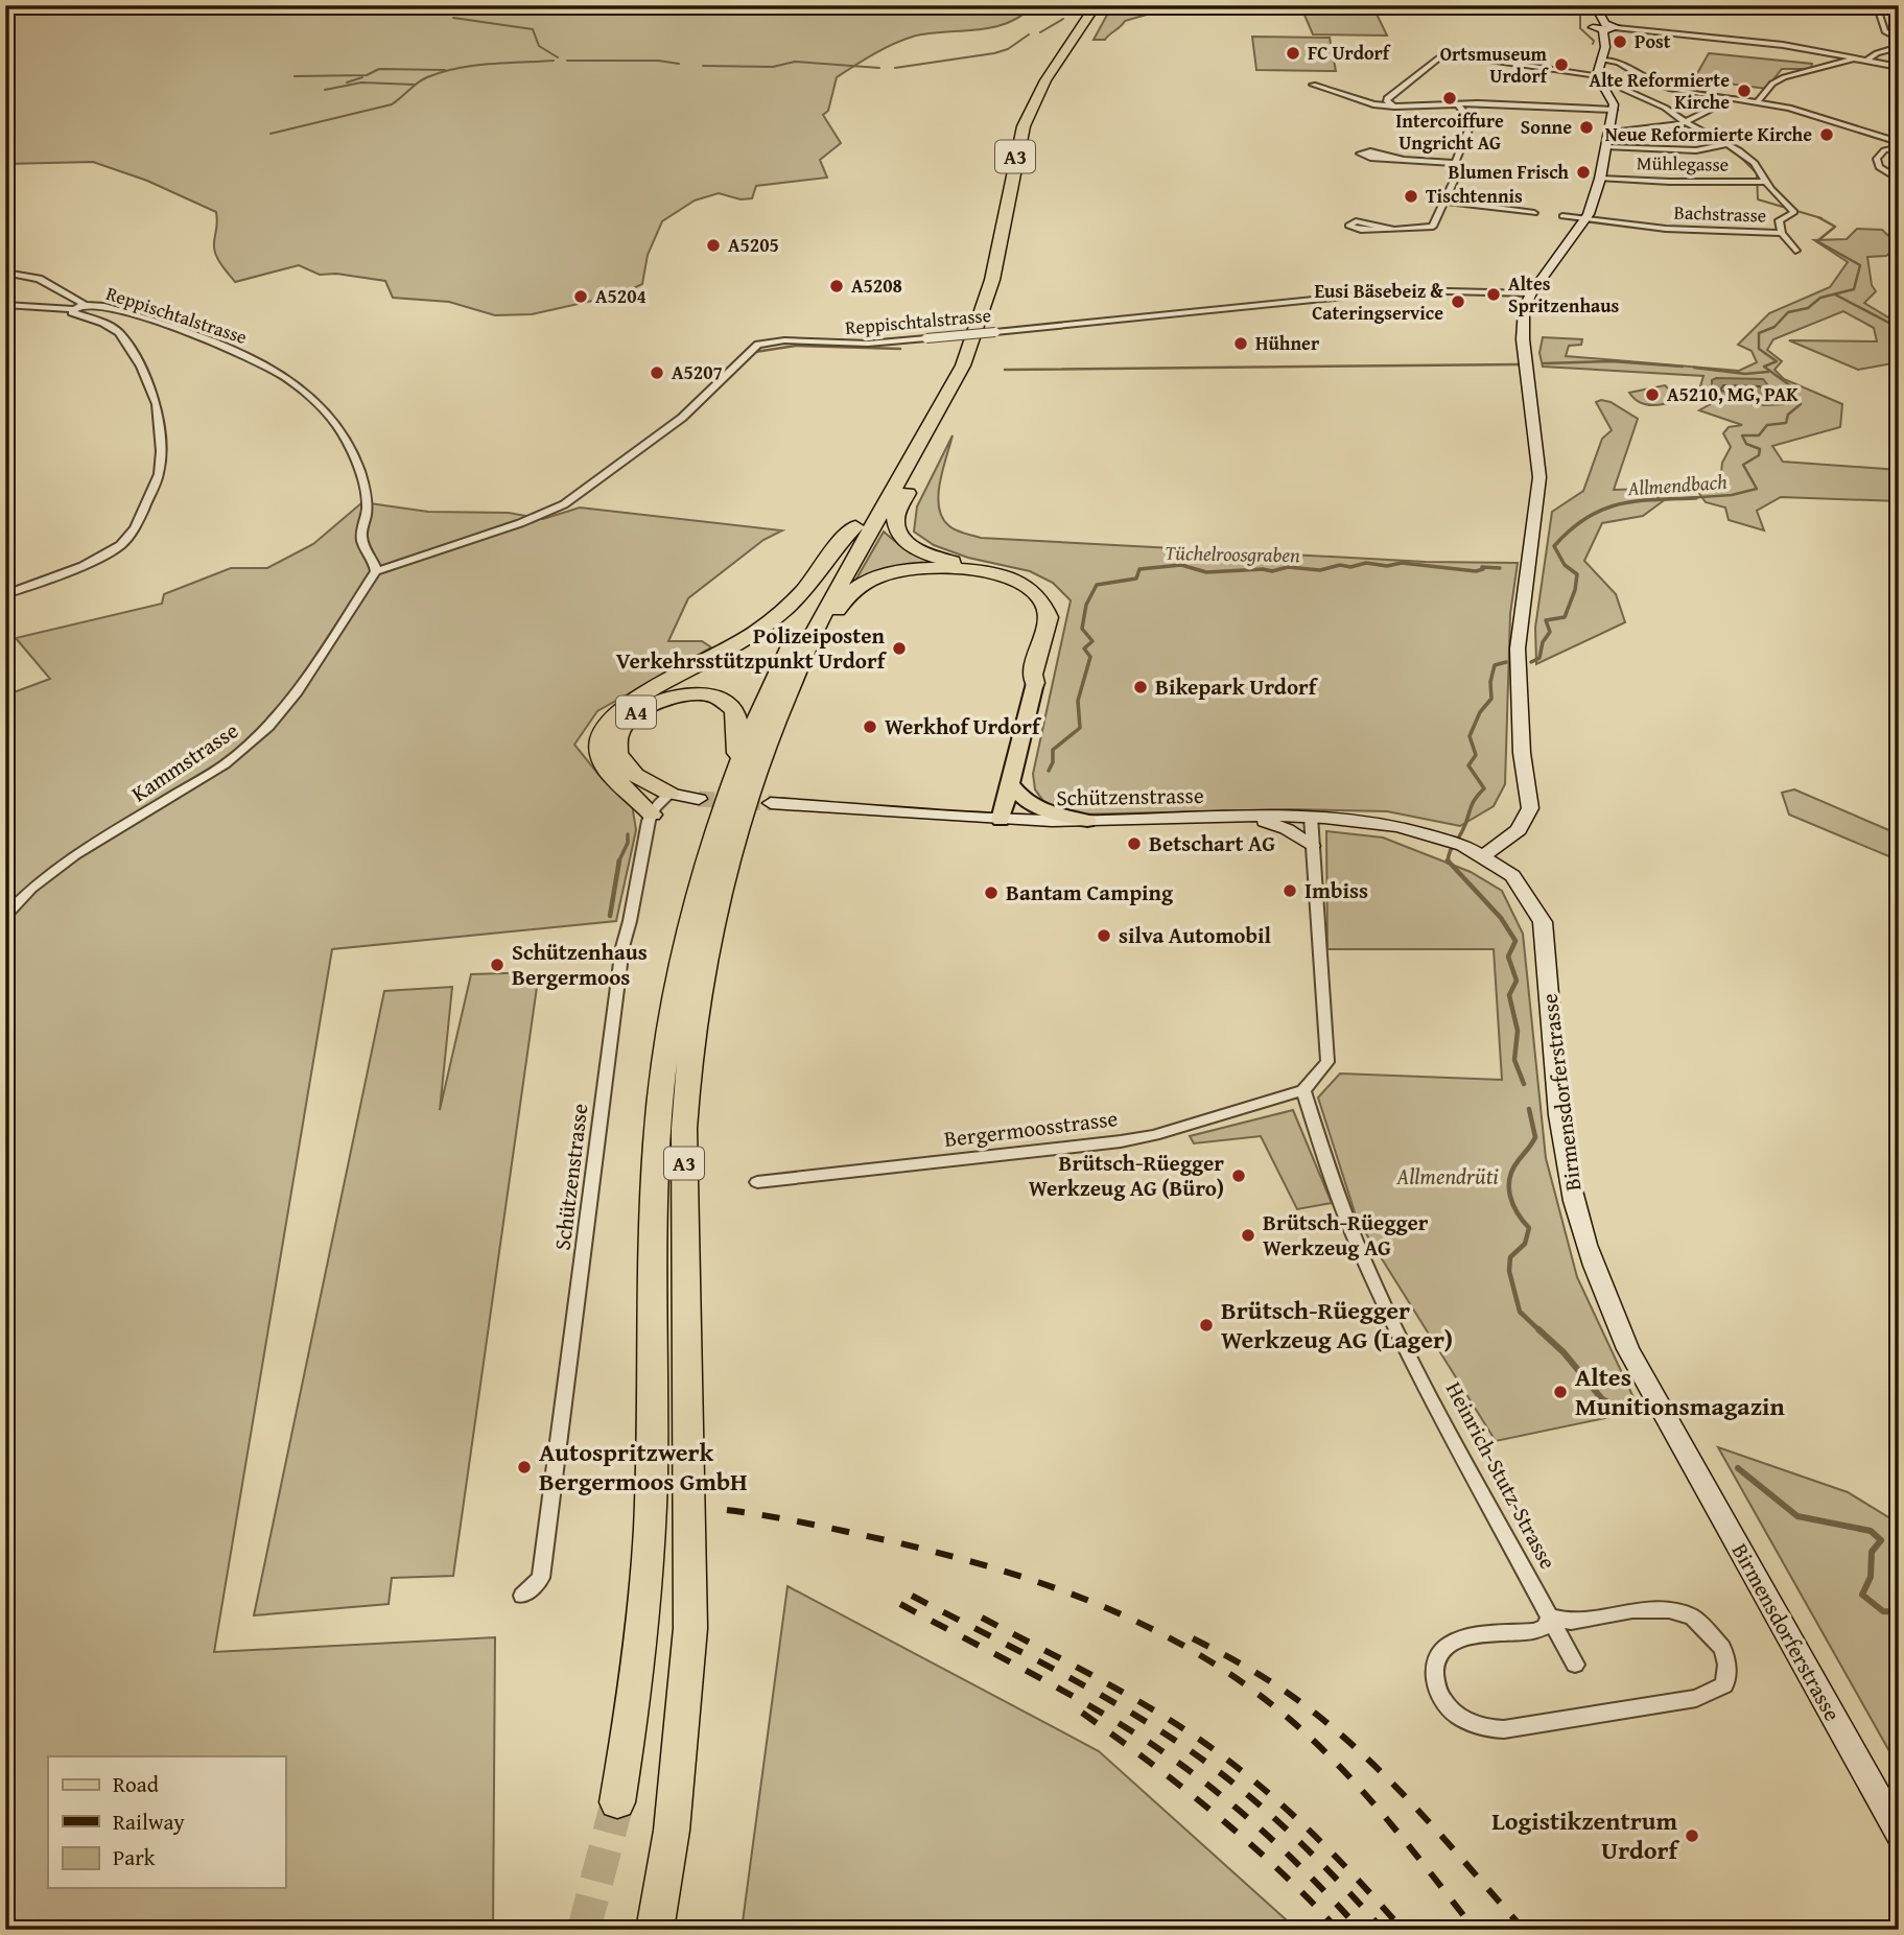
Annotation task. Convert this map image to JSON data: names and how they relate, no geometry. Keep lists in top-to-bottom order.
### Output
{
  "streets": {
    "highway": ["A3", "A4"],
    "main road": ["Schützenstrasse", "Birmensdorferstrasse"],
    "street": [
      "Mühlegasse",
      "Bachstrasse",
      "Reppischtalstrasse",
      "Kammstrasse",
      "Bergermoosstrasse",
      "Heinrich-Stutz-Strasse"
    ]
  },
  "crossings": [
    ["A3", "A4"],
    ["Mühlegasse", "Bachstrasse"],
    ["Reppischtalstrasse", "Kammstrasse"],
    ["A4", "Schützenstrasse"],
    ["Schützenstrasse", "Birmensdorferstrasse"],
    ["Bergermoosstrasse", "Heinrich-Stutz-Strasse"]
  ],
  "water": ["Allmendbach", "Tüchelroosgraben"],
  "parks": ["Allmendrüti"],
  "places": [
    "Post",
    "FC Urdorf",
    "Ortsmuseum Urdorf",
    "Alte Reformierte Kirche",
    "Intercoiffure Ungricht AG",
    "Sonne",
    "Neue Reformierte Kirche",
    "Blumen Frisch",
    "Tischtennis",
    "A5205",
    "A5208",
    "Altes Spritzenhaus",
    "A5204",
    "Eusi Bäsebeiz & Cateringservice",
    "Hühner",
    "A5207",
    "A5210, MG, PAK",
    "Polizeiposten Verkehrsstützpunkt Urdorf",
    "Bikepark Urdorf",
    "Werkhof Urdorf",
    "Betschart AG",
    "Imbiss",
    "Bantam Camping",
    "silva Automobil",
    "Schützenhaus Bergermoos",
    "Brütsch-Rüegger Werkzeug AG (Büro)",
    "Brütsch-Rüegger Werkzeug AG",
    "Brütsch-Rüegger Werkzeug AG (Lager)",
    "Altes Munitionsmagazin",
    "Autospritzwerk Bergermoos GmbH",
    "Logistikzentrum Urdorf"
  ],
  "legend": ["Road", "Railway", "Park"]
}
